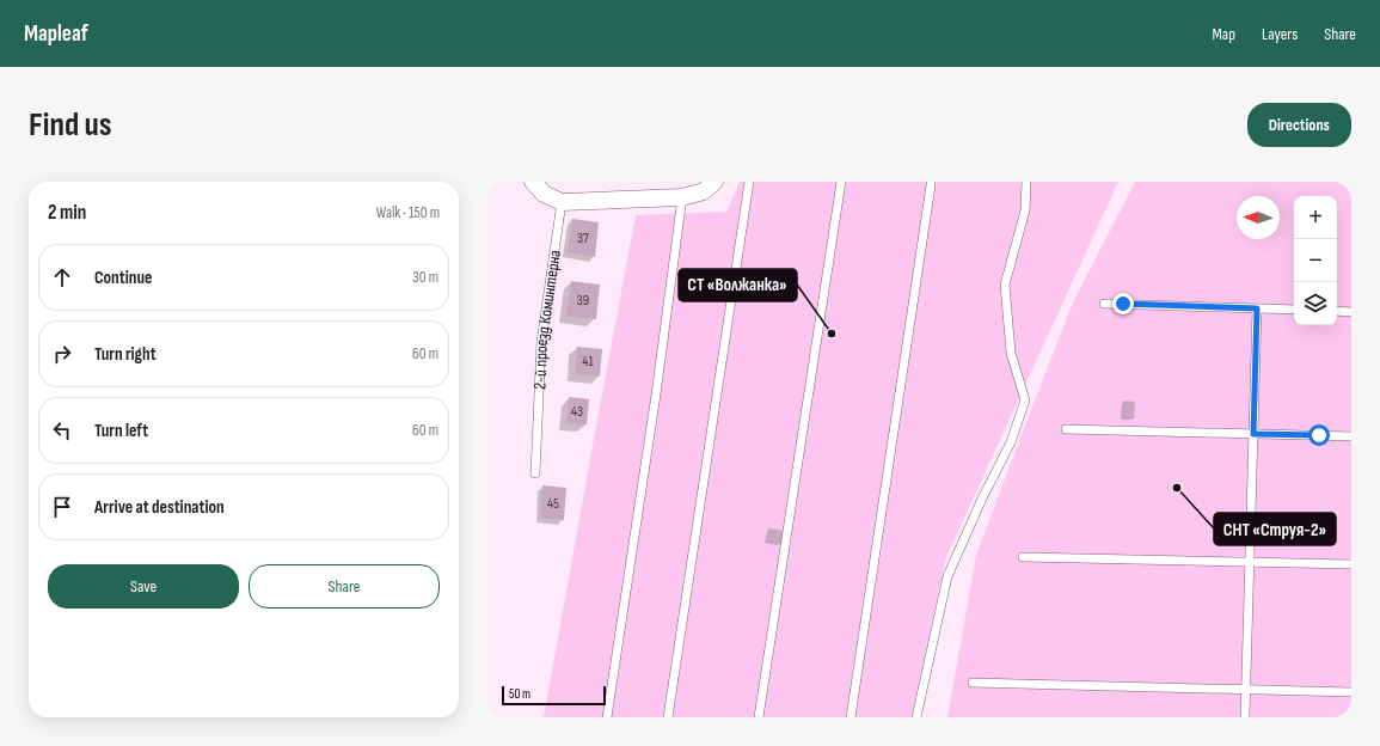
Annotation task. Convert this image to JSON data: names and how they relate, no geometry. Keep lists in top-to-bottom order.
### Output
{
  "streets": {
    "lane": ["2-й проезд Коминтерна"]
  },
  "places": ["СТ «Волжанка»", "СНТ «Струя-2»"],
  "house_numbers": [
    "37",
    "39",
    "41",
    "43",
    "45"
  ],
  "scale_bar": "50 m",
  "north": "left",
  "page": {
    "header": "Mapleaf",
    "nav": ["Map", "Layers", "Share"],
    "buttons": [
      "Directions",
      ["Save", "Share"]
    ],
    "title": "Find us",
    "heading": ["2 min", "Walk · 150 m"],
    "map_buttons": ["+", "−"],
    "list": [
      ["Continue", "30 m"],
      ["Turn right", "60 m"],
      ["Turn left", "60 m"],
      "Arrive at destination"
    ],
    "scale": "50 m"
  }
}
